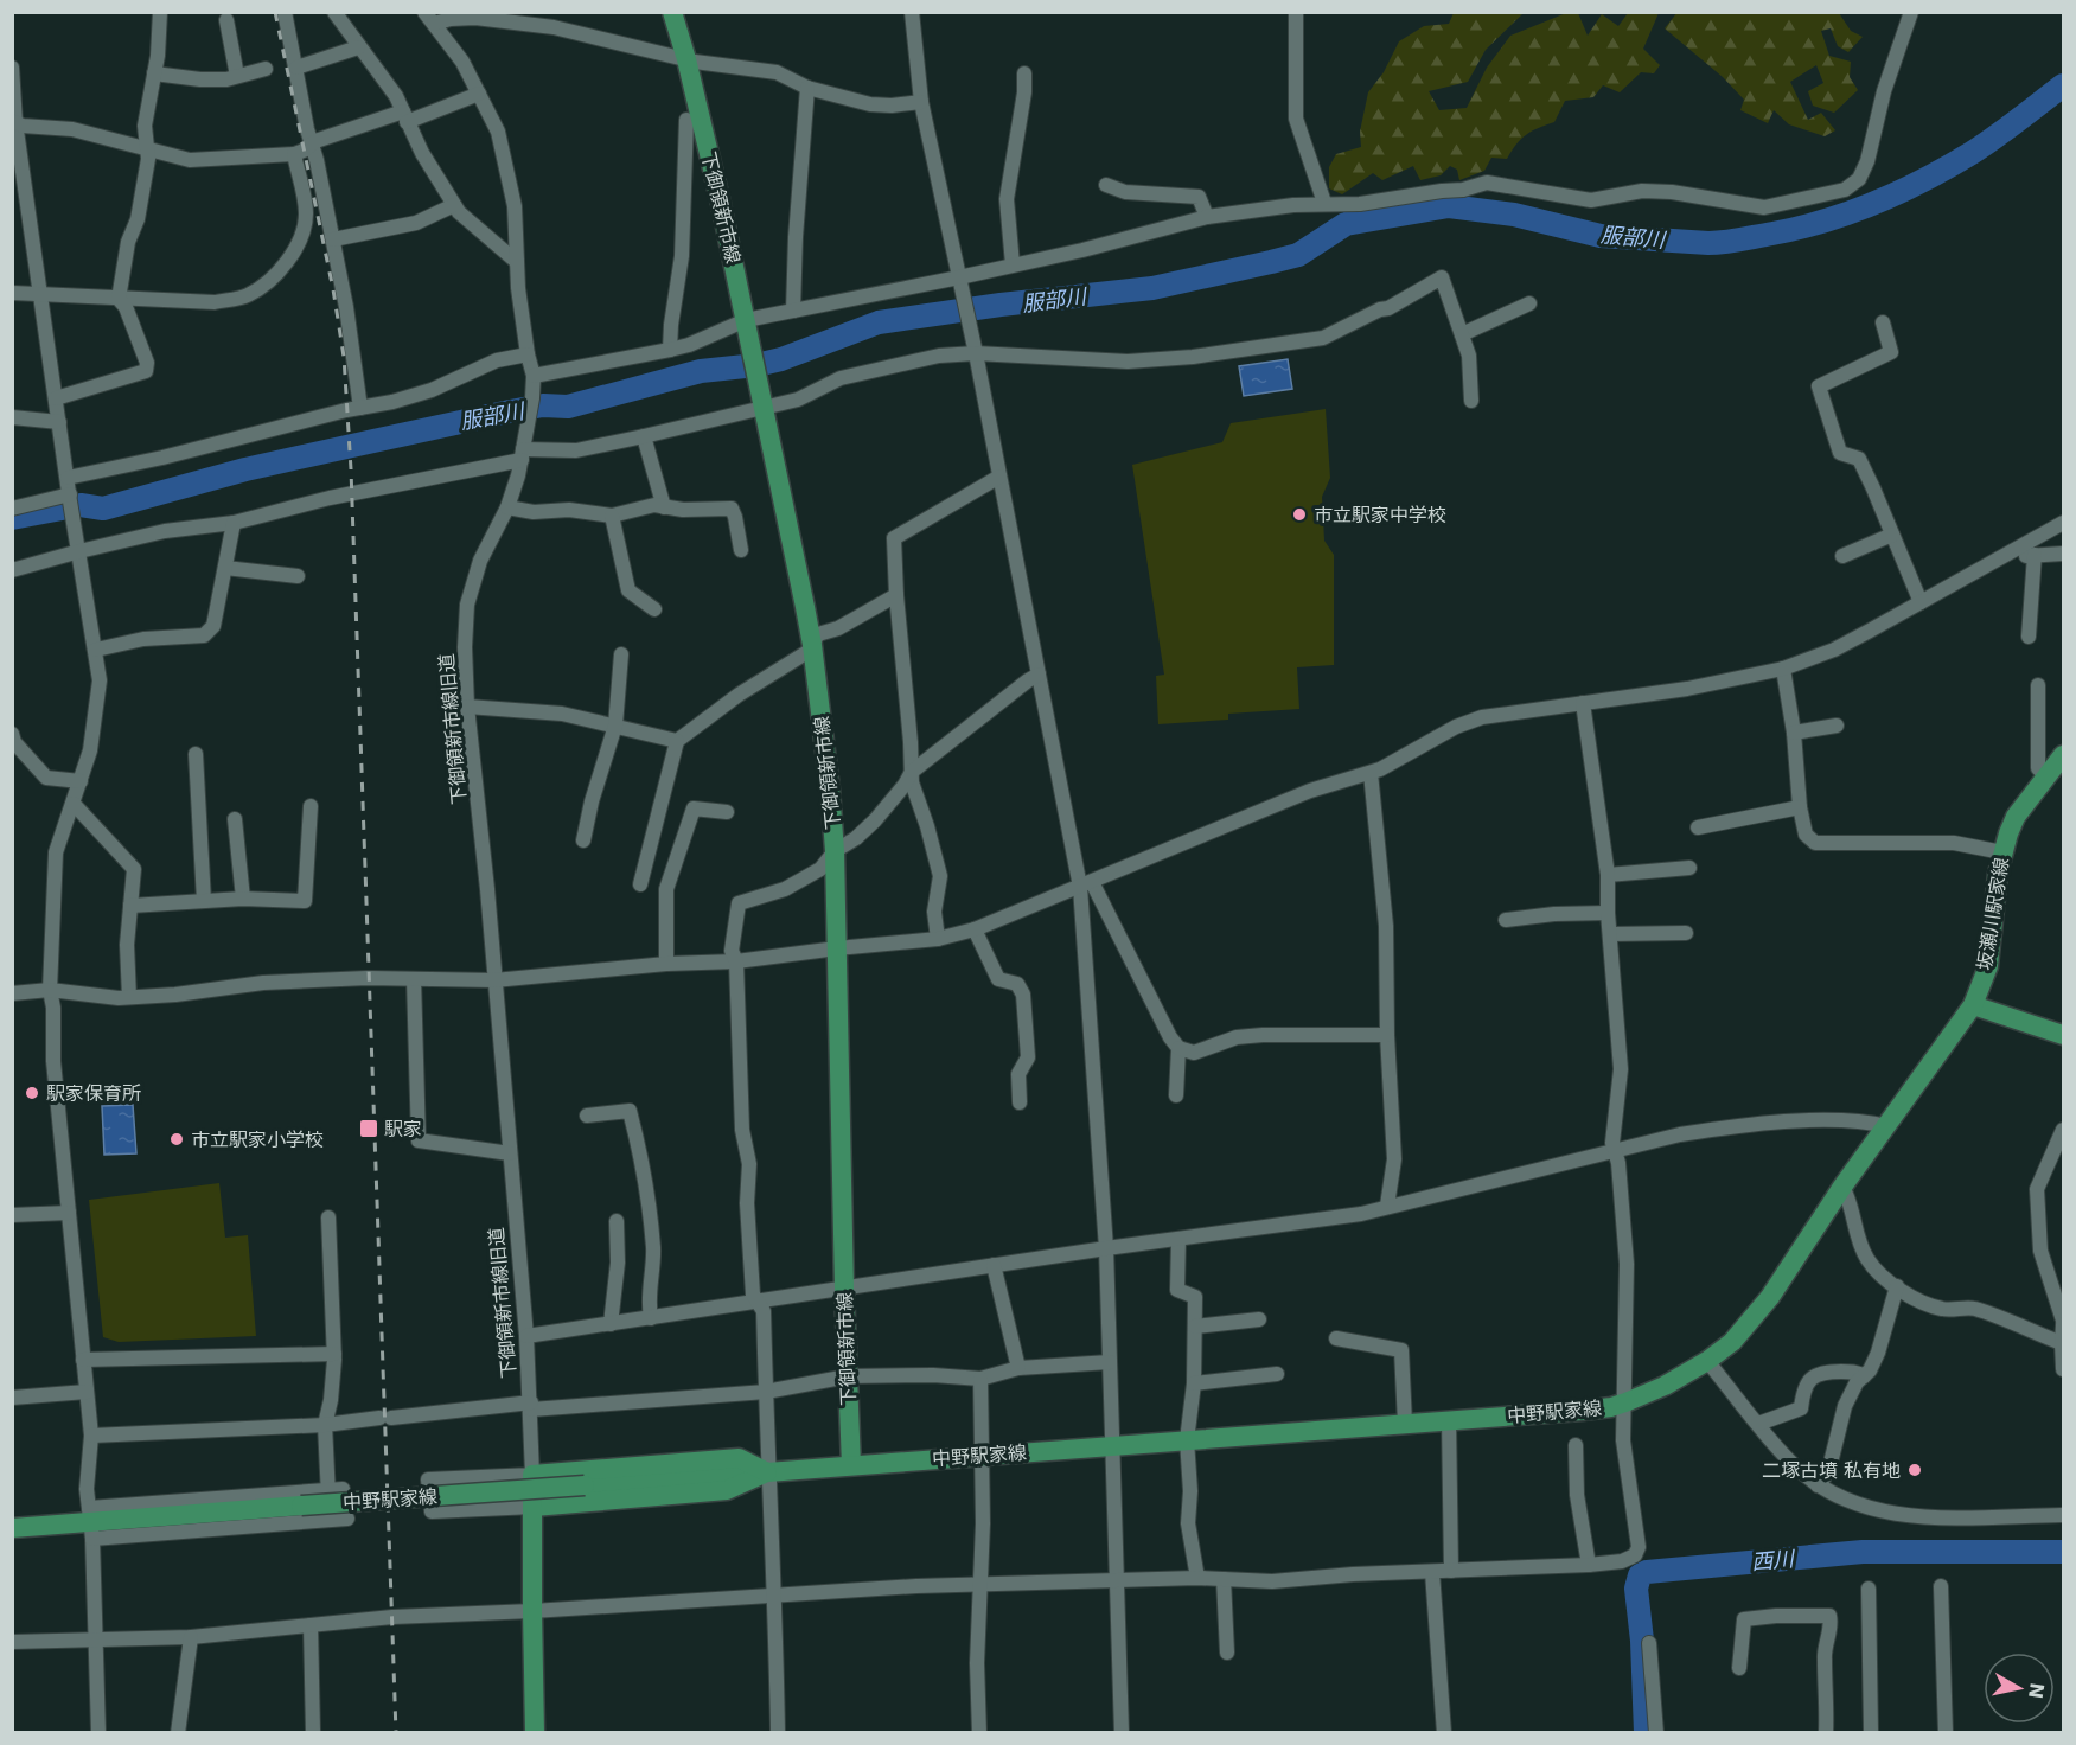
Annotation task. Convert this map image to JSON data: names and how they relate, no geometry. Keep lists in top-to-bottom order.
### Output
{
  "streets": {
    "main road": ["下御領新市線", "坂瀬川駅家線", "中野駅家線"],
    "street": ["下御領新市線旧道"]
  },
  "crossings": [
    ["下御領新市線", "中野駅家線"],
    ["坂瀬川駅家線", "中野駅家線"]
  ],
  "water": ["服部川", "西川"],
  "places": {
    "other": [
      "市立駅家中学校",
      "駅家保育所",
      "市立駅家小学校",
      "二塚古墳 私有地"
    ],
    "transit": ["駅家"]
  },
  "north": "right"
}
